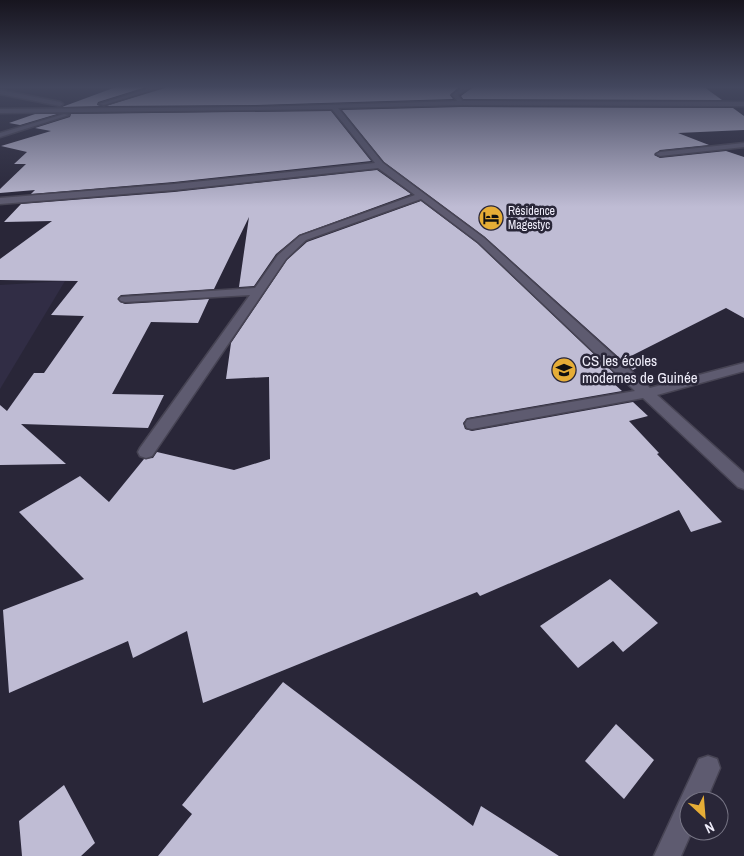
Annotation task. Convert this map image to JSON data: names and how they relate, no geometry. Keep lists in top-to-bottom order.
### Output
{
  "places": {
    "hotel": ["Résidence Magestyc"],
    "school or university": ["CS les écoles modernes de Guinée"]
  },
  "north": "bottom right"
}
